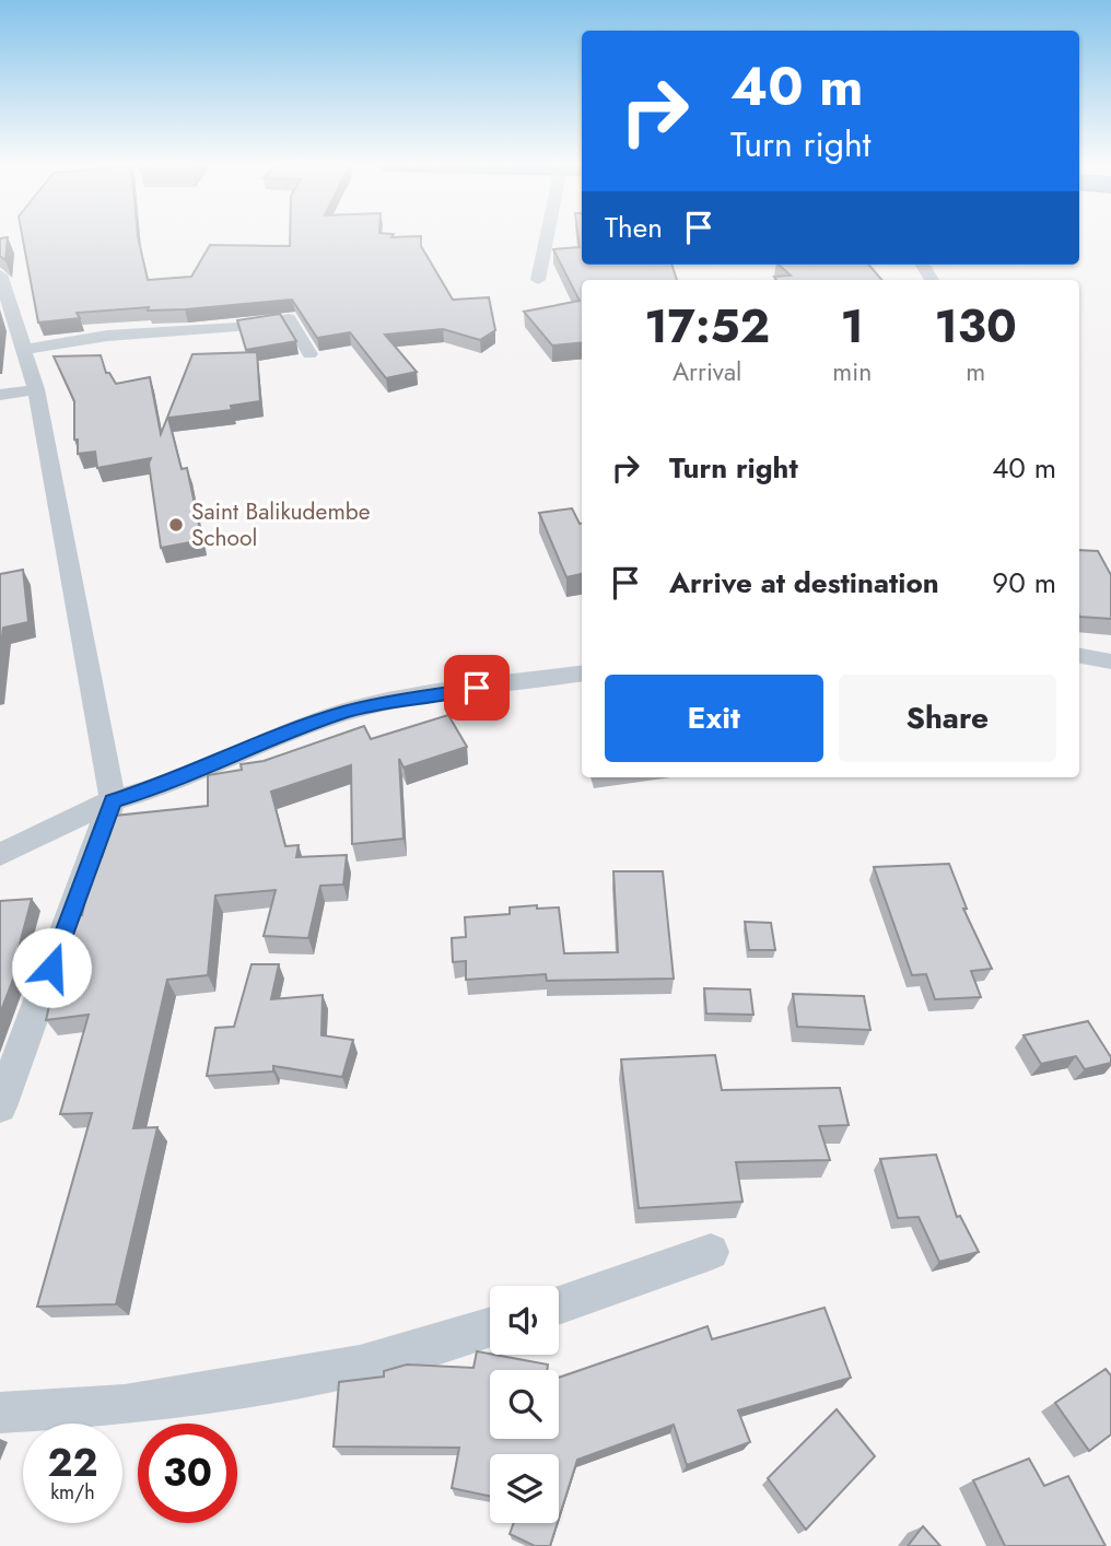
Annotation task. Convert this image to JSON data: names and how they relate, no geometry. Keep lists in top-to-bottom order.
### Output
{
  "places": ["Saint Balikudembe School"],
  "page": {
    "turn": ["40 m", "Turn right"],
    "then": "Then",
    "eta": [
      "17:52",
      "Arrival",
      "1",
      "min",
      "130",
      "m"
    ],
    "list": [
      {
        "name": "Turn right",
        "value": "40 m"
      },
      {
        "name": "Arrive at destination",
        "value": "90 m"
      }
    ],
    "buttons": ["Exit", "Share"],
    "speed": "22 km/h",
    "limit": "30"
  }
}
